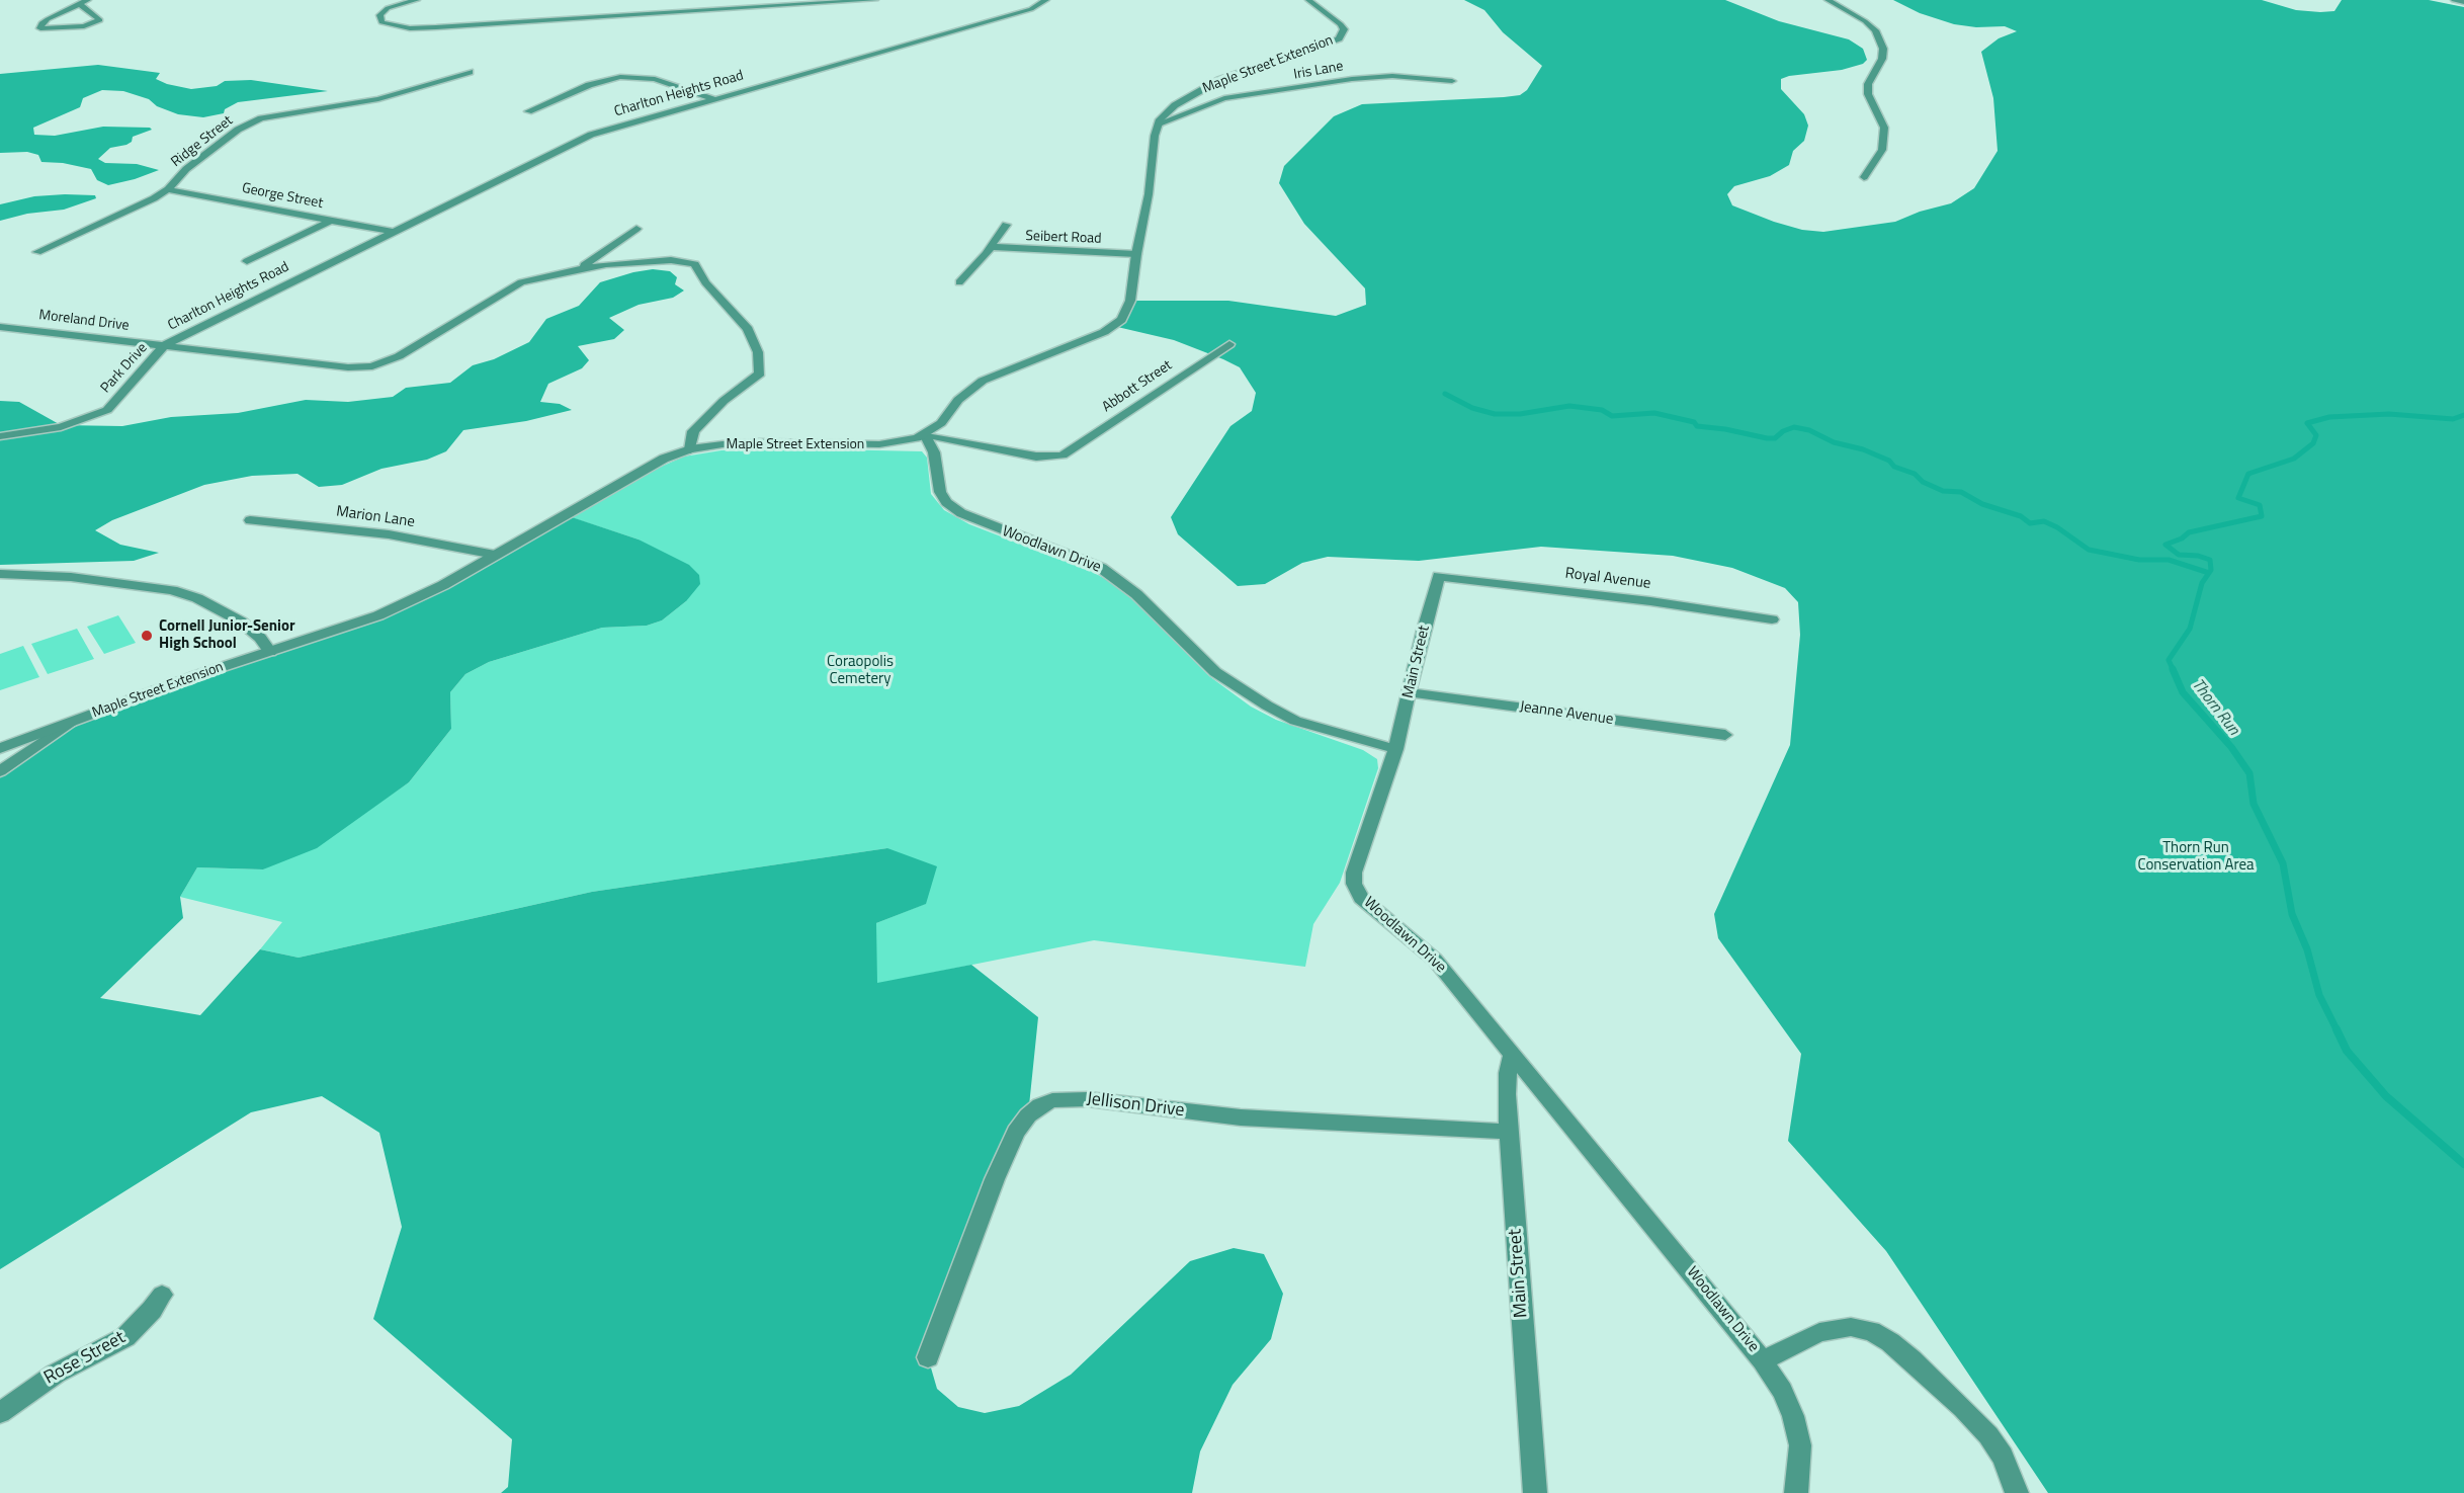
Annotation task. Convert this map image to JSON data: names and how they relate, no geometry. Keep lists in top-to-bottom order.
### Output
{
  "streets": {
    "street": [
      "Maple Street Extension",
      "Iris Lane",
      "Charlton Heights Road",
      "Ridge Street",
      "George Street",
      "Seibert Road",
      "Moreland Drive",
      "Park Drive",
      "Abbott Street",
      "Marion Lane",
      "Woodlawn Drive",
      "Royal Avenue",
      "Main Street",
      "Jeanne Avenue",
      "Jellison Drive",
      "Rose Street"
    ]
  },
  "crossings": [
    ["Maple Street Extension", "Iris Lane"],
    ["Maple Street Extension", "Charlton Heights Road"],
    ["Maple Street Extension", "Seibert Road"],
    ["Maple Street Extension", "Abbott Street"],
    ["Maple Street Extension", "Marion Lane"],
    ["Maple Street Extension", "Woodlawn Drive"],
    ["Charlton Heights Road", "George Street"],
    ["Charlton Heights Road", "Moreland Drive"],
    ["Charlton Heights Road", "Park Drive"],
    ["Ridge Street", "George Street"],
    ["Moreland Drive", "Park Drive"],
    ["Abbott Street", "Woodlawn Drive"],
    ["Woodlawn Drive", "Main Street"],
    ["Royal Avenue", "Main Street"],
    ["Main Street", "Jeanne Avenue"],
    ["Main Street", "Jellison Drive"]
  ],
  "water": ["Thorn Run"],
  "parks": ["Coraopolis Cemetery", "Thorn Run Conservation Area"],
  "places": ["Cornell Junior-Senior High School"]
}
